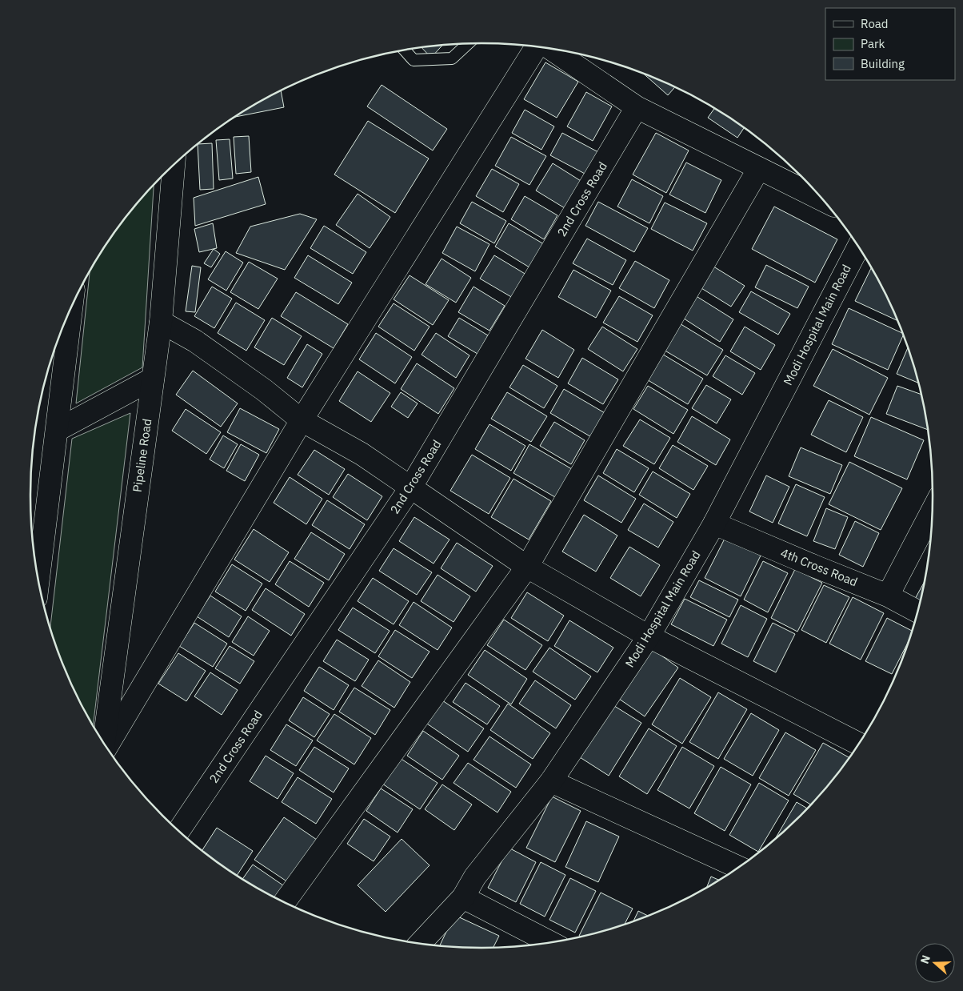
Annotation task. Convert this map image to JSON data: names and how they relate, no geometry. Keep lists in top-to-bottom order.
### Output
{
  "streets": {
    "street": [
      "2nd Cross Road",
      "Modi Hospital Main Road",
      "Pipeline Road",
      "4th Cross Road"
    ]
  },
  "crossings": [
    ["Modi Hospital Main Road", "4th Cross Road"]
  ],
  "legend": ["Road", "Park", "Building"],
  "north": "left"
}
